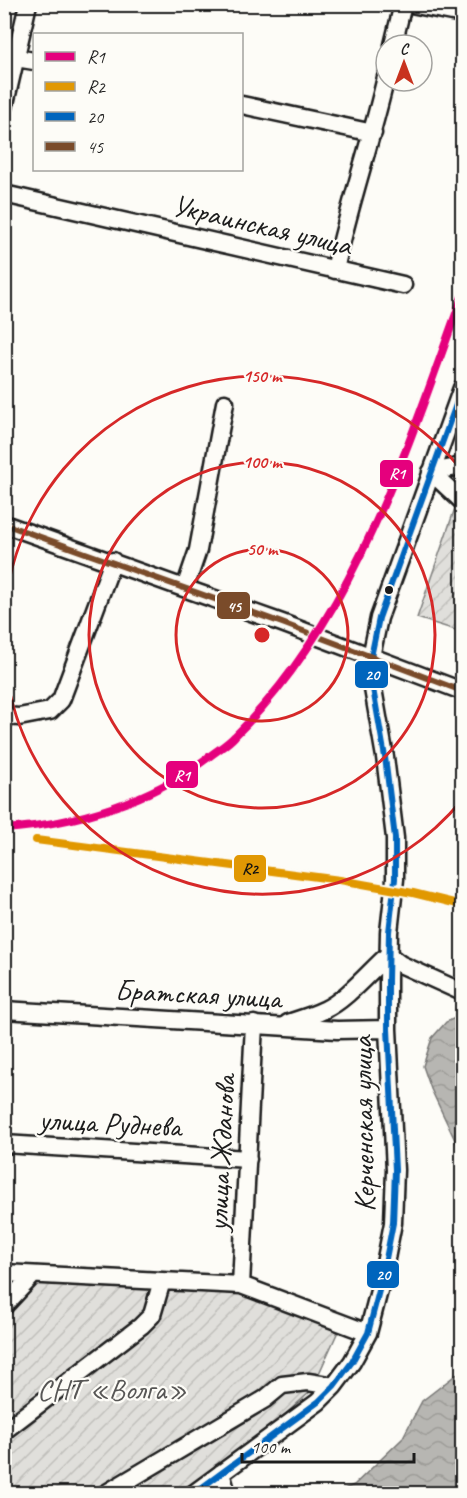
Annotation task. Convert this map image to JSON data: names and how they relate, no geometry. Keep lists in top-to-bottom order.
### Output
{
  "streets": {
    "street": [
      "Украинская улица",
      "Братская улица",
      "улица Руднева",
      "Керченская улица",
      "улица Жданова"
    ]
  },
  "crossings": [
    ["Братская улица", "Керченская улица"],
    ["Братская улица", "улица Жданова"],
    ["улица Руднева", "улица Жданова"]
  ],
  "parks": ["СНТ «Волга»"],
  "lines": [
    "transit line R1",
    "transit line 20",
    "transit line 45",
    "transit line R2"
  ],
  "legend": [
    "R1",
    "R2",
    "20",
    "45"
  ],
  "scale_bar": "100 m",
  "north": "top",
  "rings": ["150 m", "100 m", "50 m"]
}
